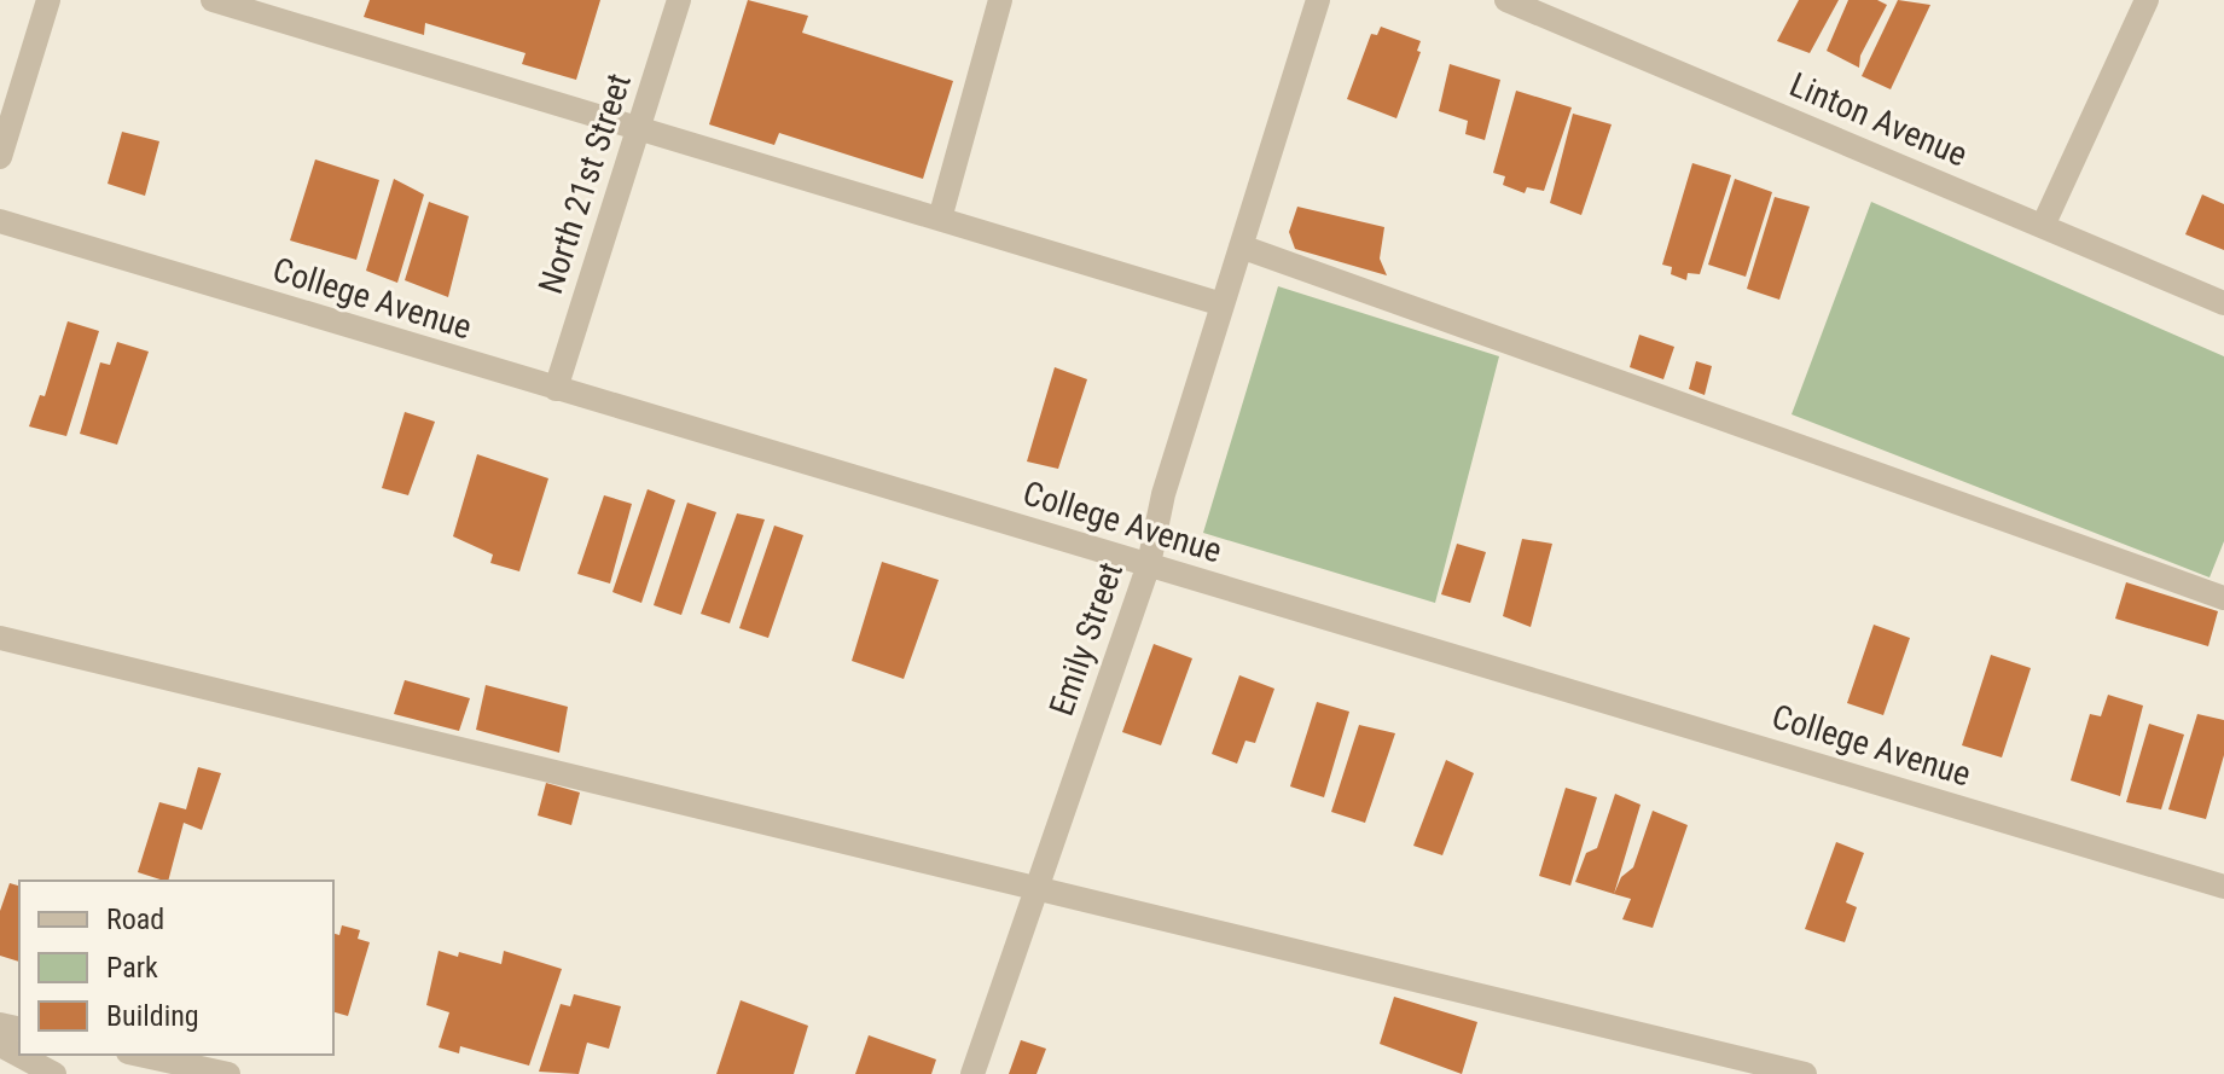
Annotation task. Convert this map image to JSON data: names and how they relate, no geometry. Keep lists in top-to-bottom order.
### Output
{
  "streets": {
    "street": [
      "Linton Avenue",
      "North 21st Street",
      "College Avenue",
      "Emily Street"
    ]
  },
  "crossings": [
    ["North 21st Street", "College Avenue"],
    ["College Avenue", "Emily Street"]
  ],
  "legend": ["Road", "Park", "Building"]
}
